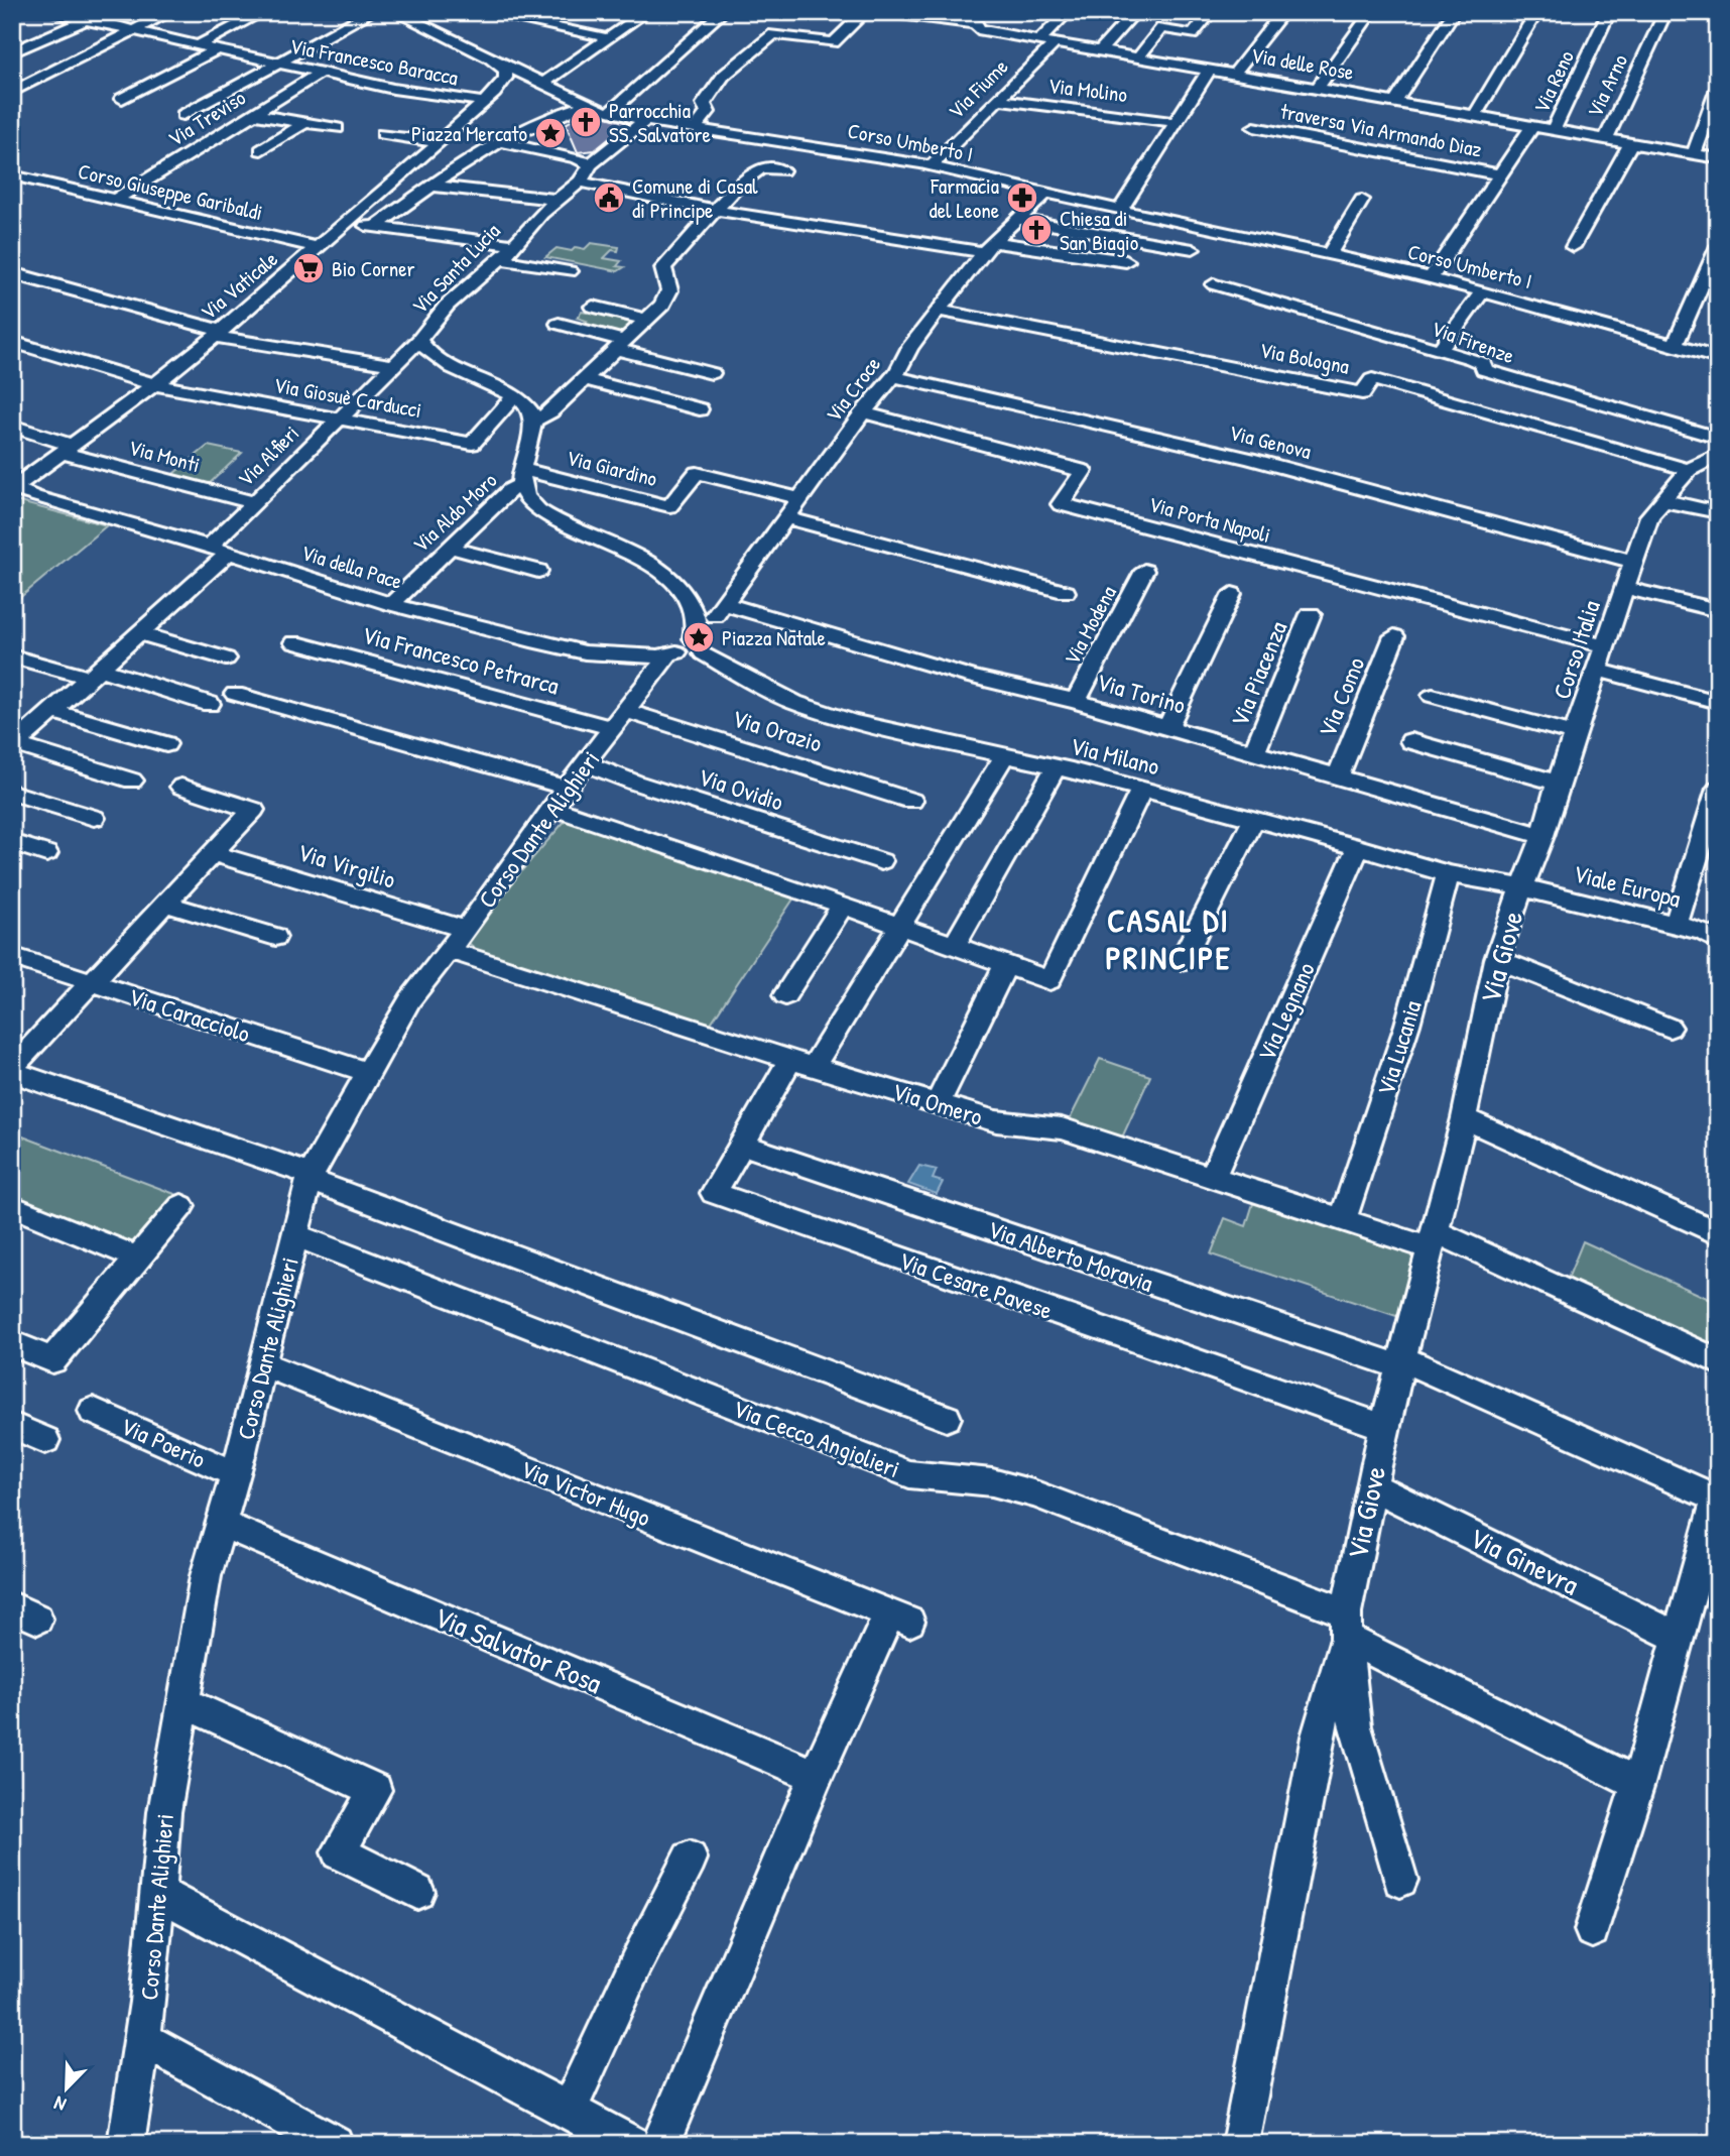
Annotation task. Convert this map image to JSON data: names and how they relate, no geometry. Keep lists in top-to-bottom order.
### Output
{
  "streets": {
    "street": [
      "Via Francesco Baracca",
      "Via delle Rose",
      "Via Reno",
      "Via Arno",
      "Via Fiume",
      "Via Molino",
      "Via Treviso",
      "traversa Via Armando Diaz",
      "Corso Umberto I",
      "Corso Giuseppe Garibaldi",
      "Via Santa Lucia",
      "Via Vaticale",
      "Via Firenze",
      "Via Bologna",
      "Via Croce",
      "Via Giosuè Carducci",
      "Via Genova",
      "Via Monti",
      "Via Alfieri",
      "Via Giardino",
      "Via Aldo Moro",
      "Via Porta Napoli",
      "Via della Pace",
      "Via Modena",
      "Corso Italia",
      "Via Francesco Petrarca",
      "Via Piacenza",
      "Via Torino",
      "Via Como",
      "Via Orazio",
      "Via Milano",
      "Via Ovidio",
      "Corso Dante Alighieri",
      "Via Virgilio",
      "Viale Europa",
      "Via Giove",
      "Via Legnano",
      "Via Caracciolo",
      "Via Lucania",
      "Via Omero",
      "Via Alberto Moravia",
      "Via Cesare Pavese",
      "Via Cecco Angiolieri",
      "Via Poerio",
      "Via Victor Hugo",
      "Via Ginevra",
      "Via Salvator Rosa"
    ]
  },
  "crossings": [
    ["Via Francesco Baracca", "Via Treviso"],
    ["Via Francesco Baracca", "Via Vaticale"],
    ["Via delle Rose", "Via Reno"],
    ["Via delle Rose", "Via Arno"],
    ["Via delle Rose", "Via Fiume"],
    ["Via Fiume", "Via Molino"],
    ["Via Fiume", "Corso Umberto I"],
    ["Via Treviso", "Corso Giuseppe Garibaldi"],
    ["Corso Umberto I", "Via Santa Lucia"],
    ["Corso Umberto I", "Via Vaticale"],
    ["Corso Umberto I", "Via Croce"],
    ["Corso Giuseppe Garibaldi", "Via Vaticale"],
    ["Via Santa Lucia", "Via Giosuè Carducci"],
    ["Via Santa Lucia", "Via Alfieri"],
    ["Via Vaticale", "Via Giosuè Carducci"],
    ["Via Vaticale", "Via Monti"],
    ["Via Vaticale", "Via della Pace"],
    ["Via Bologna", "Via Croce"],
    ["Via Bologna", "Corso Italia"],
    ["Via Croce", "Via Genova"],
    ["Via Croce", "Via Giardino"],
    ["Via Croce", "Via Porta Napoli"],
    ["Via Croce", "Via della Pace"],
    ["Via Croce", "Via Torino"],
    ["Via Croce", "Via Milano"],
    ["Via Croce", "Corso Dante Alighieri"],
    ["Via Giosuè Carducci", "Via Alfieri"],
    ["Via Genova", "Corso Italia"],
    ["Via Monti", "Via Alfieri"],
    ["Via Alfieri", "Via della Pace"],
    ["Via Giardino", "Via Aldo Moro"],
    ["Via Aldo Moro", "Via della Pace"],
    ["Via Porta Napoli", "Corso Italia"],
    ["Via della Pace", "Via Milano"],
    ["Via della Pace", "Corso Dante Alighieri"],
    ["Via Modena", "Via Torino"],
    ["Corso Italia", "Via Torino"],
    ["Corso Italia", "Via Milano"],
    ["Corso Italia", "Viale Europa"],
    ["Corso Italia", "Via Giove"],
    ["Via Francesco Petrarca", "Via Orazio"],
    ["Via Francesco Petrarca", "Corso Dante Alighieri"],
    ["Via Piacenza", "Via Torino"],
    ["Via Torino", "Via Como"],
    ["Via Orazio", "Corso Dante Alighieri"],
    ["Via Milano", "Corso Dante Alighieri"],
    ["Via Milano", "Viale Europa"],
    ["Via Milano", "Via Giove"],
    ["Via Milano", "Via Legnano"],
    ["Via Milano", "Via Lucania"],
    ["Via Milano", "Via Cesare Pavese"],
    ["Via Ovidio", "Corso Dante Alighieri"],
    ["Corso Dante Alighieri", "Via Virgilio"],
    ["Corso Dante Alighieri", "Via Caracciolo"],
    ["Corso Dante Alighieri", "Via Omero"],
    ["Corso Dante Alighieri", "Via Cecco Angiolieri"],
    ["Corso Dante Alighieri", "Via Poerio"],
    ["Corso Dante Alighieri", "Via Victor Hugo"],
    ["Corso Dante Alighieri", "Via Salvator Rosa"],
    ["Via Virgilio", "Via Omero"],
    ["Viale Europa", "Via Giove"],
    ["Via Giove", "Via Omero"],
    ["Via Giove", "Via Alberto Moravia"],
    ["Via Giove", "Via Cesare Pavese"],
    ["Via Giove", "Via Cecco Angiolieri"],
    ["Via Giove", "Via Ginevra"],
    ["Via Legnano", "Via Omero"],
    ["Via Lucania", "Via Omero"],
    ["Via Omero", "Via Cesare Pavese"],
    ["Via Alberto Moravia", "Via Cesare Pavese"],
    ["Via Victor Hugo", "Via Salvator Rosa"]
  ],
  "districts": ["CASAL DI PRINCIPE"],
  "places": {
    "church": ["Parrocchia SS. Salvatore", "Chiesa di San Biagio"],
    "place": ["Piazza Mercato", "Piazza Natale"],
    "public building": ["Comune di Casal di Principe"],
    "pharmacy": ["Farmacia del Leone"],
    "supermarket": ["Bio Corner"]
  },
  "north": "bottom left"
}
